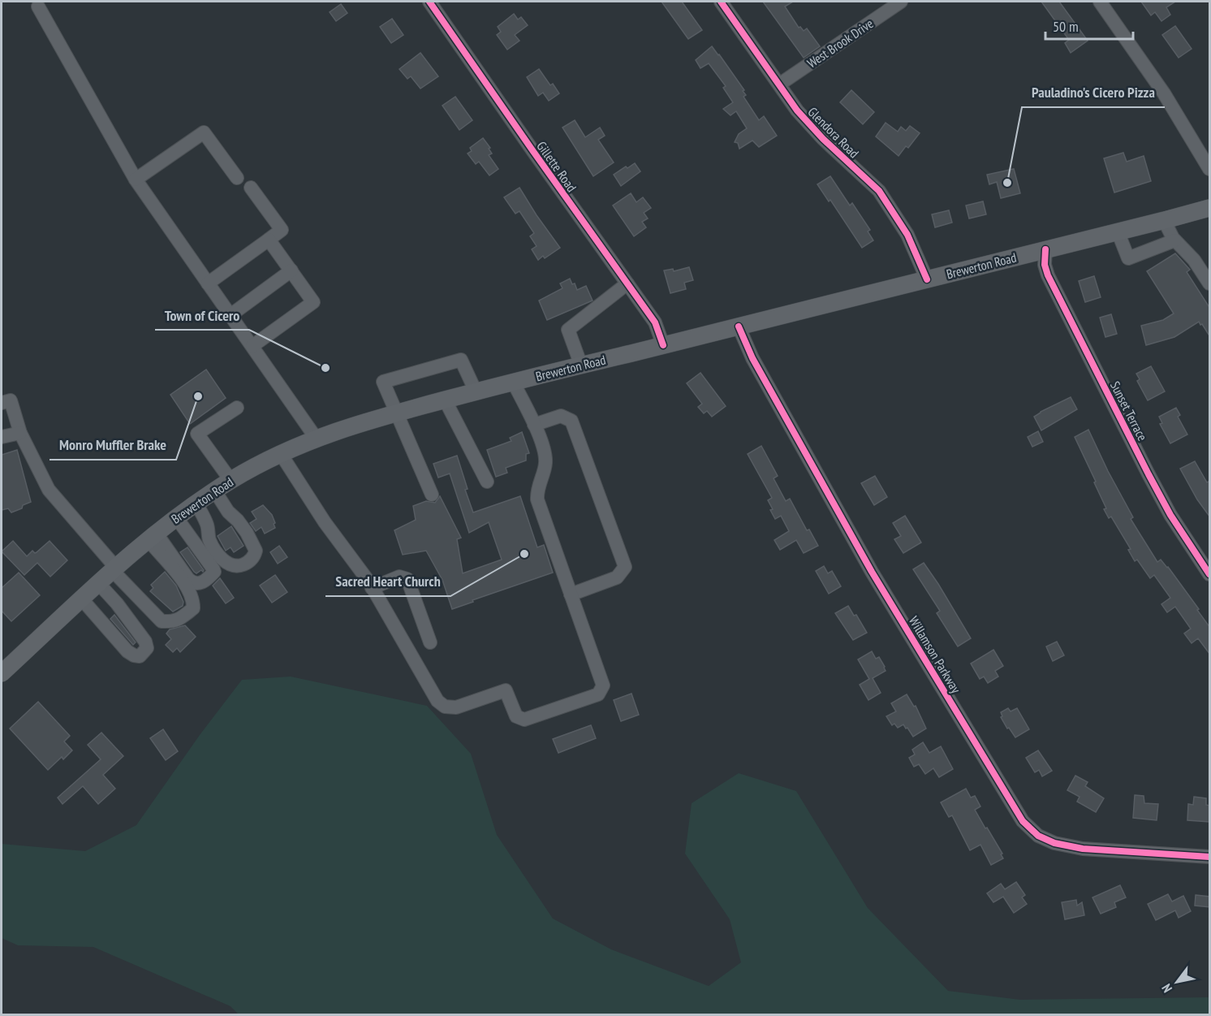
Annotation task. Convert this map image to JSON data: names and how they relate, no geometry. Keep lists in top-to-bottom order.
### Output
{
  "streets": {
    "main road": ["Brewerton Road"],
    "street": [
      "West Brook Drive",
      "Glendora Road",
      "Gillette Road",
      "Sunset Terrace",
      "Willamson Parkway"
    ]
  },
  "crossings": [
    ["West Brook Drive", "Glendora Road"],
    ["Glendora Road", "Brewerton Road"],
    ["Gillette Road", "Brewerton Road"],
    ["Brewerton Road", "Sunset Terrace"],
    ["Brewerton Road", "Willamson Parkway"]
  ],
  "places": [
    "Pauladino's Cicero Pizza",
    "Town of Cicero",
    "Monro Muffler Brake",
    "Sacred Heart Church"
  ],
  "scale_bar": "50 m",
  "north": "bottom left"
}
